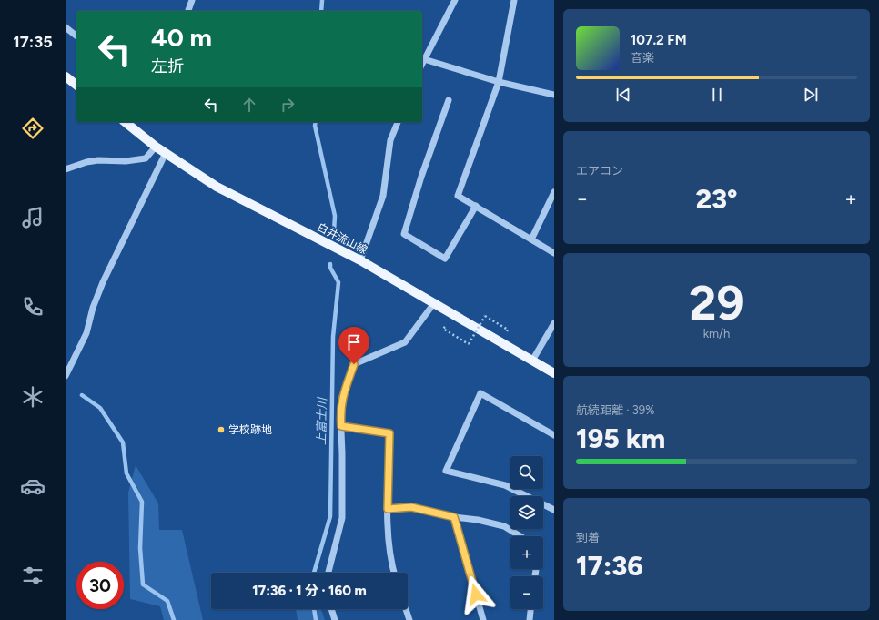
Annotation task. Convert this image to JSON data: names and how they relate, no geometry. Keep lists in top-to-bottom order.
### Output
{
  "streets": {
    "main road": ["白井流山線"]
  },
  "water": ["上富士川"],
  "places": ["学校跡地"],
  "page": {
    "tabs": "17:35",
    "turn": ["40 m", "左折"],
    "song": ["107.2 FM", "音楽"],
    "tile": [
      "エアコン",
      ["29", "km/h"],
      ["航続距離 · 39%", "195 km"],
      ["到着", "17:36"]
    ],
    "heat": ["−", "23°", "+"],
    "map_buttons": ["+", "−"],
    "limit": "30",
    "trip": "17:36 · 1 分 · 160 m"
  }
}
